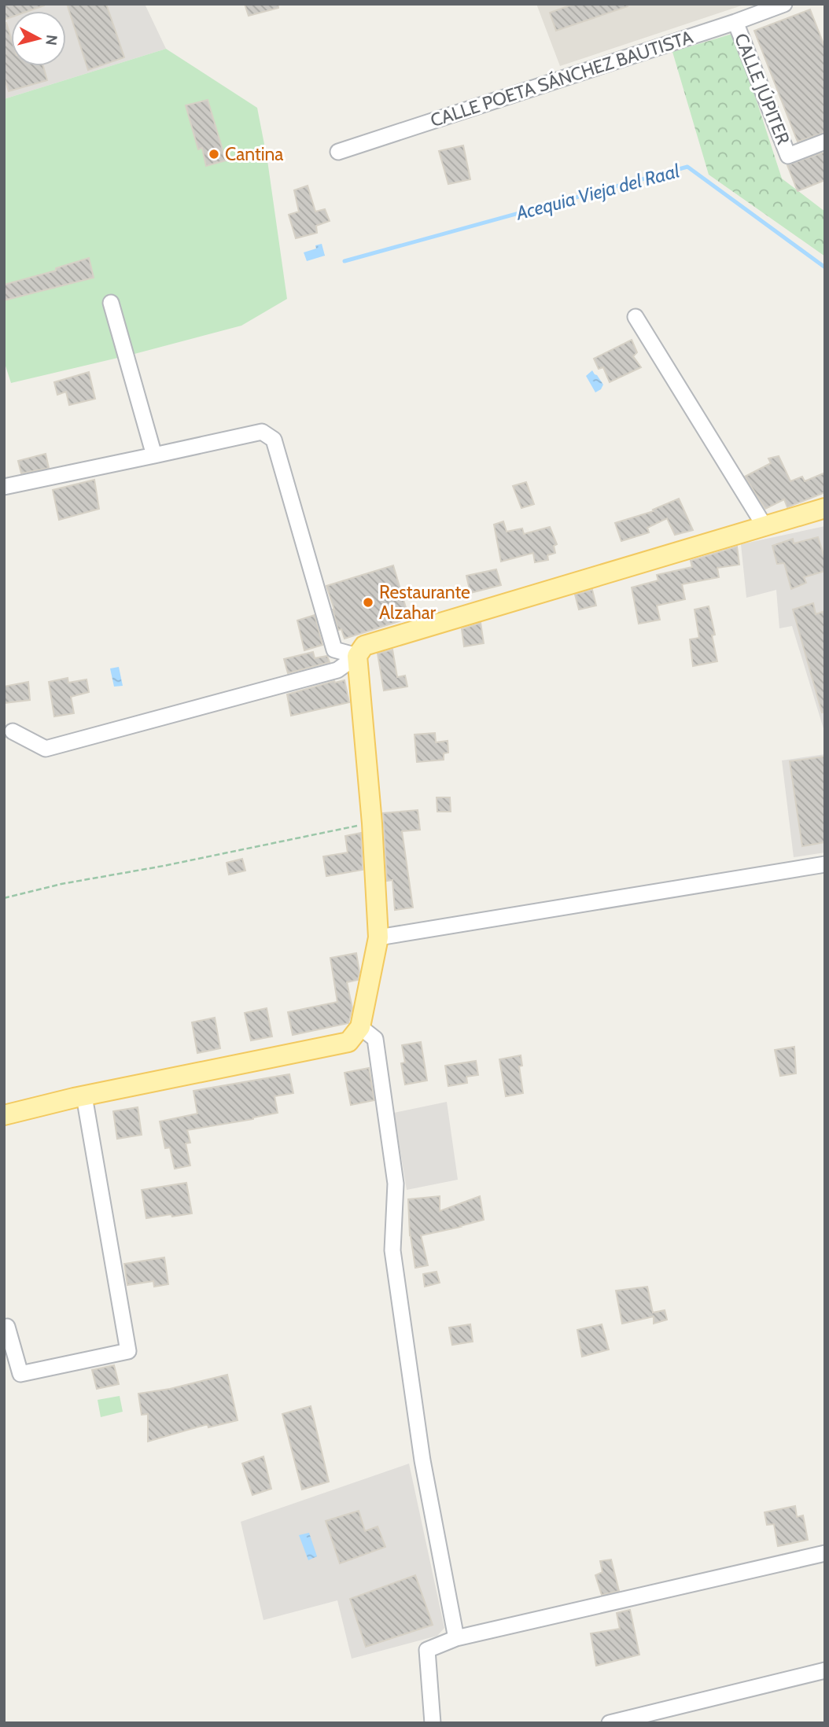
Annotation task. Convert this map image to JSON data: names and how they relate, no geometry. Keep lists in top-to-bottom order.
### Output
{
  "streets": {
    "street": ["CALLE POETA SÁNCHEZ BAUTISTA", "CALLE JÚPITER"]
  },
  "crossings": [
    ["CALLE POETA SÁNCHEZ BAUTISTA", "CALLE JÚPITER"]
  ],
  "water": ["Acequia Vieja del Raal"],
  "places": ["Cantina", "Restaurante Alzahar"],
  "north": "right"
}
